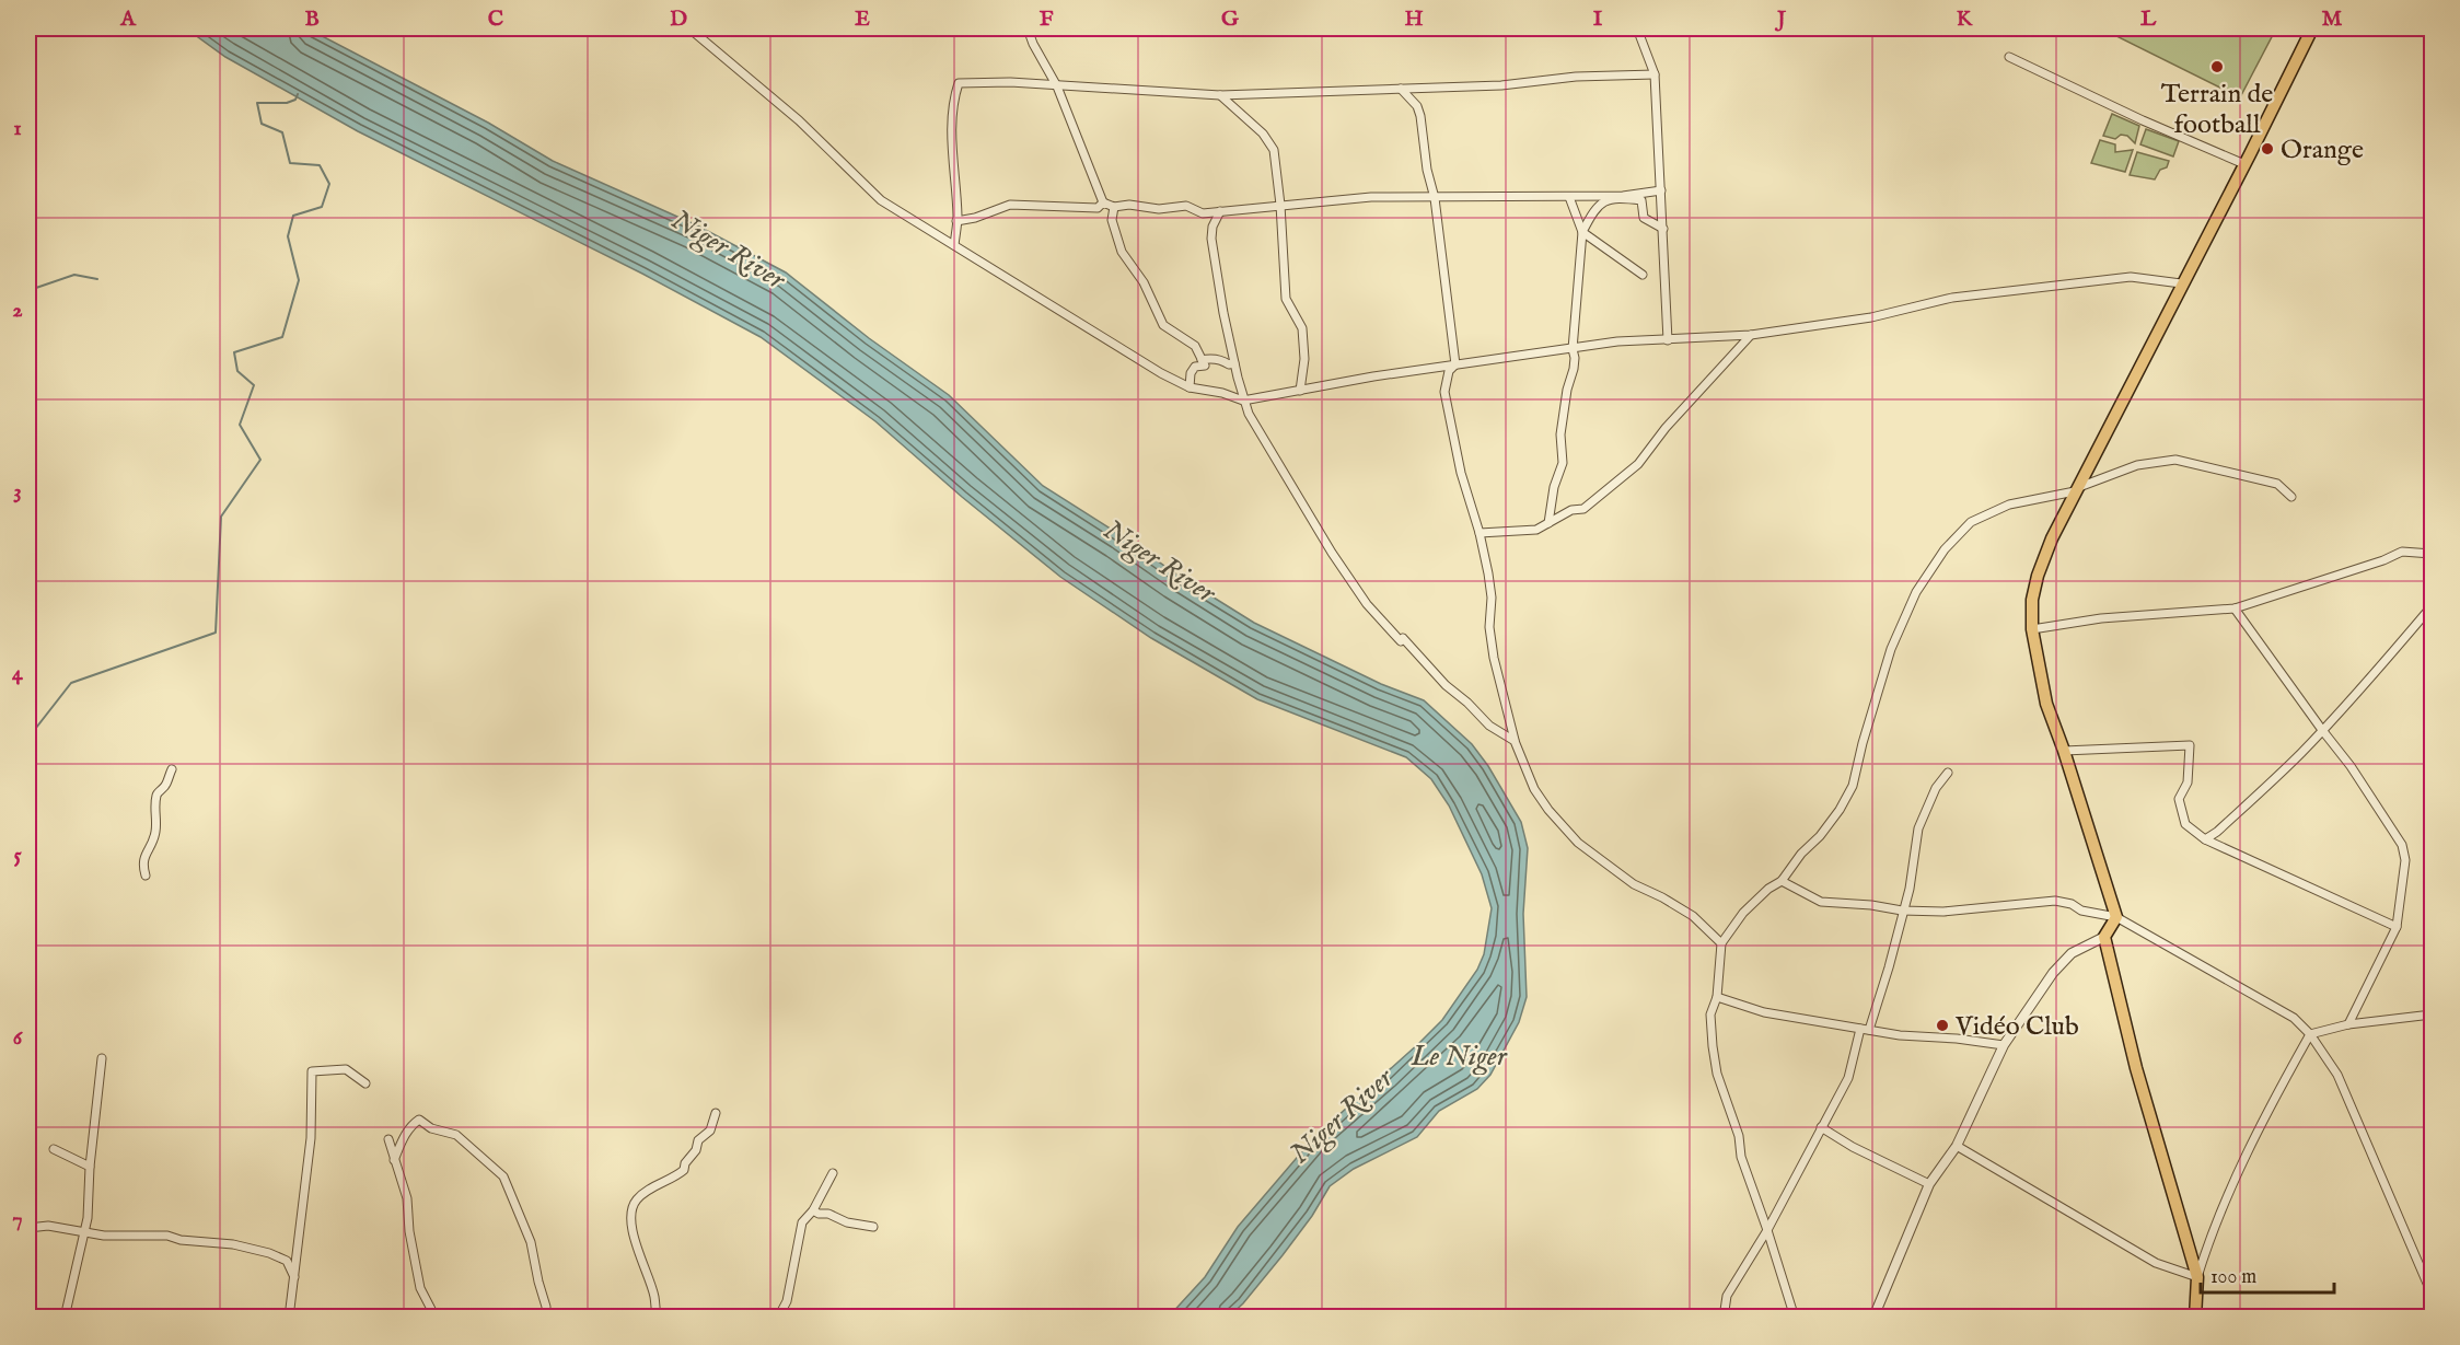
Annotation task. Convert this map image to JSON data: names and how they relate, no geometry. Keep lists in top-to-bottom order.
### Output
{
  "water": ["Niger River", "Le Niger"],
  "places": ["Terrain de football", "Orange", "Vidéo Club"],
  "scale_bar": "100 m",
  "grid": {
    "columns": [
      "A",
      "B",
      "C",
      "D",
      "E",
      "F",
      "G",
      "H",
      "I",
      "J",
      "K",
      "L",
      "M"
    ],
    "rows": [
      "1",
      "2",
      "3",
      "4",
      "5",
      "6",
      "7"
    ]
  }
}
